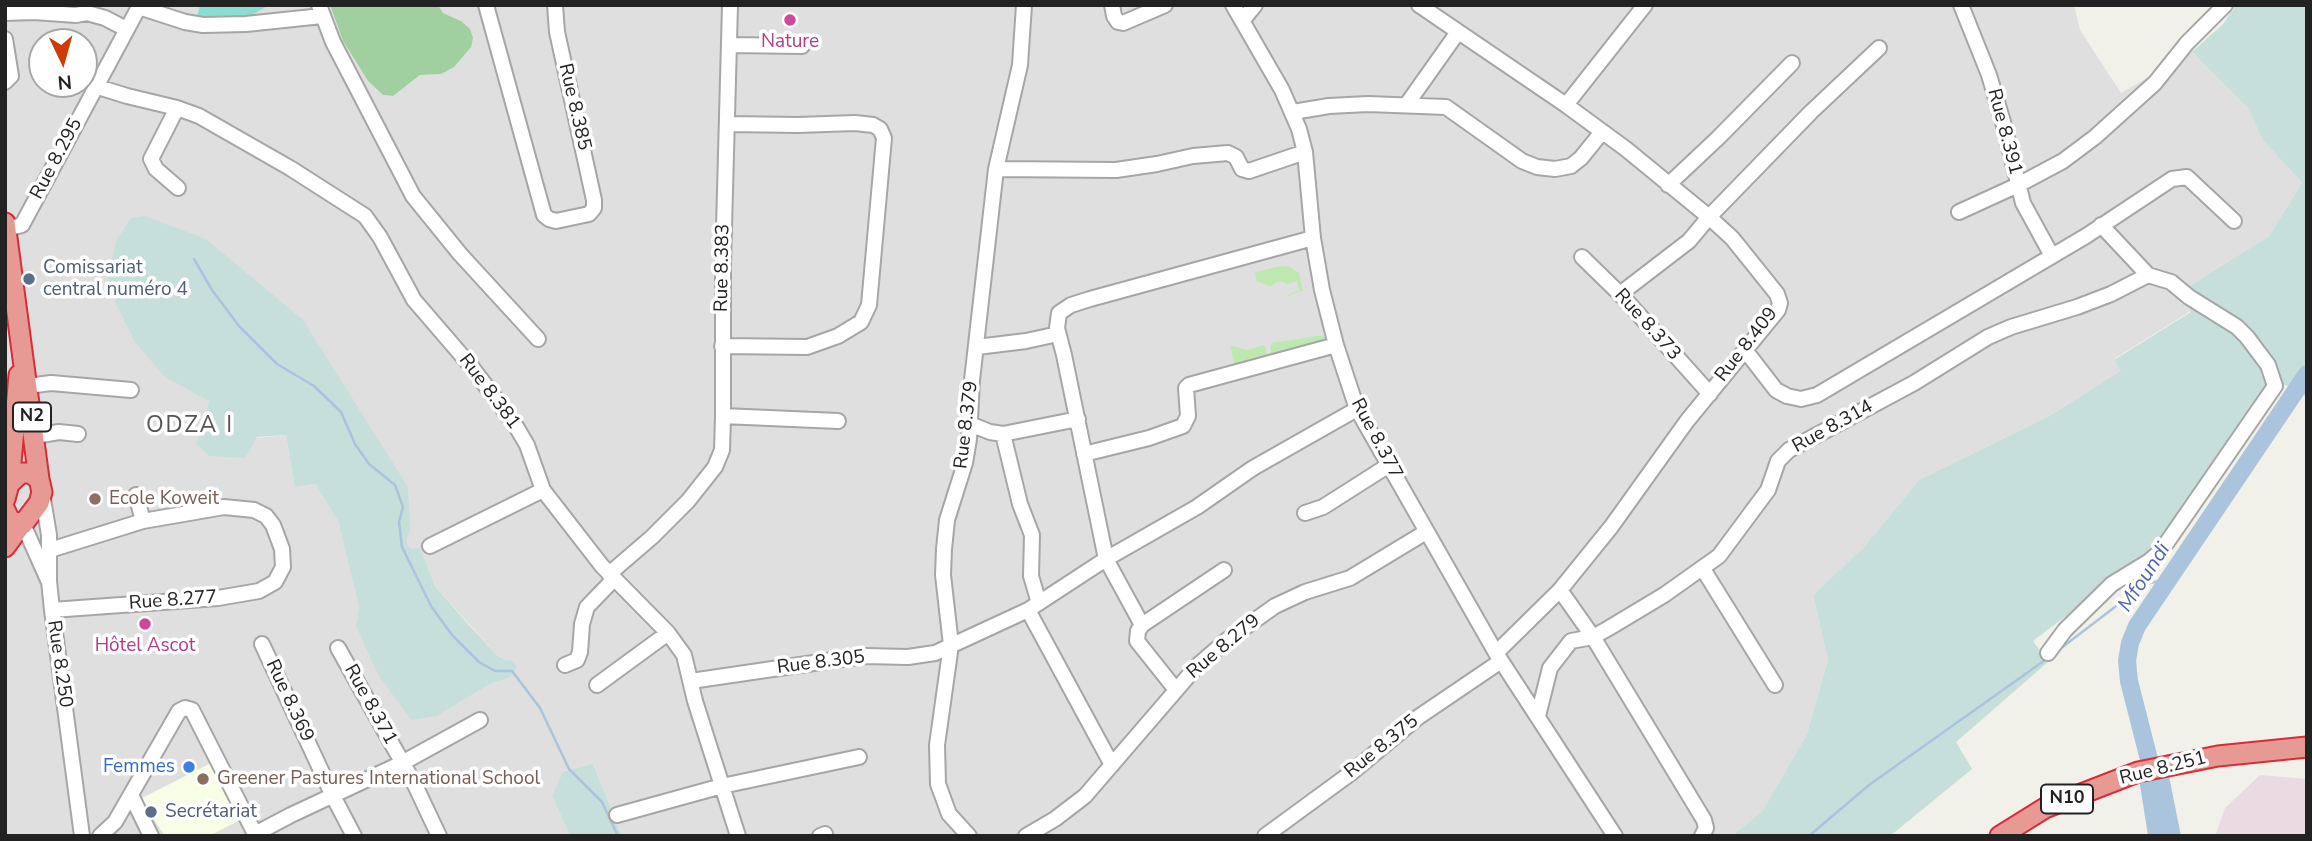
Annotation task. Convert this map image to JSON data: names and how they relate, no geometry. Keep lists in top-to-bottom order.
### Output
{
  "streets": {
    "highway": ["N2", "Rue 8.251", "N10"],
    "street": [
      "Rue 8.385",
      "Rue 8.391",
      "Rue 8.295",
      "Rue 8.383",
      "Rue 8.373",
      "Rue 8.409",
      "Rue 8.381",
      "Rue 8.379",
      "Rue 8.314",
      "Rue 8.377",
      "Rue 8.277",
      "Rue 8.279",
      "Rue 8.305",
      "Rue 8.250",
      "Rue 8.369",
      "Rue 8.371",
      "Rue 8.375"
    ]
  },
  "crossings": [
    ["Rue 8.295", "N2"],
    ["Rue 8.383", "Rue 8.381"],
    ["Rue 8.373", "Rue 8.409"],
    ["Rue 8.409", "Rue 8.377"],
    ["Rue 8.409", "Rue 8.375"],
    ["Rue 8.381", "Rue 8.305"],
    ["N2", "Rue 8.250"],
    ["Rue 8.379", "Rue 8.305"],
    ["Rue 8.314", "Rue 8.377"],
    ["Rue 8.377", "Rue 8.279"],
    ["Rue 8.377", "Rue 8.305"],
    ["Rue 8.377", "Rue 8.375"],
    ["Rue 8.277", "Rue 8.250"]
  ],
  "districts": ["ODZA I"],
  "water": ["Mfoundi"],
  "places": [
    "Nature",
    "Comissariat central numéro 4",
    "Ecole Koweit",
    "Hôtel Ascot",
    "Femmes",
    "Greener Pastures International School",
    "Secrétariat"
  ],
  "north": "bottom"
}
